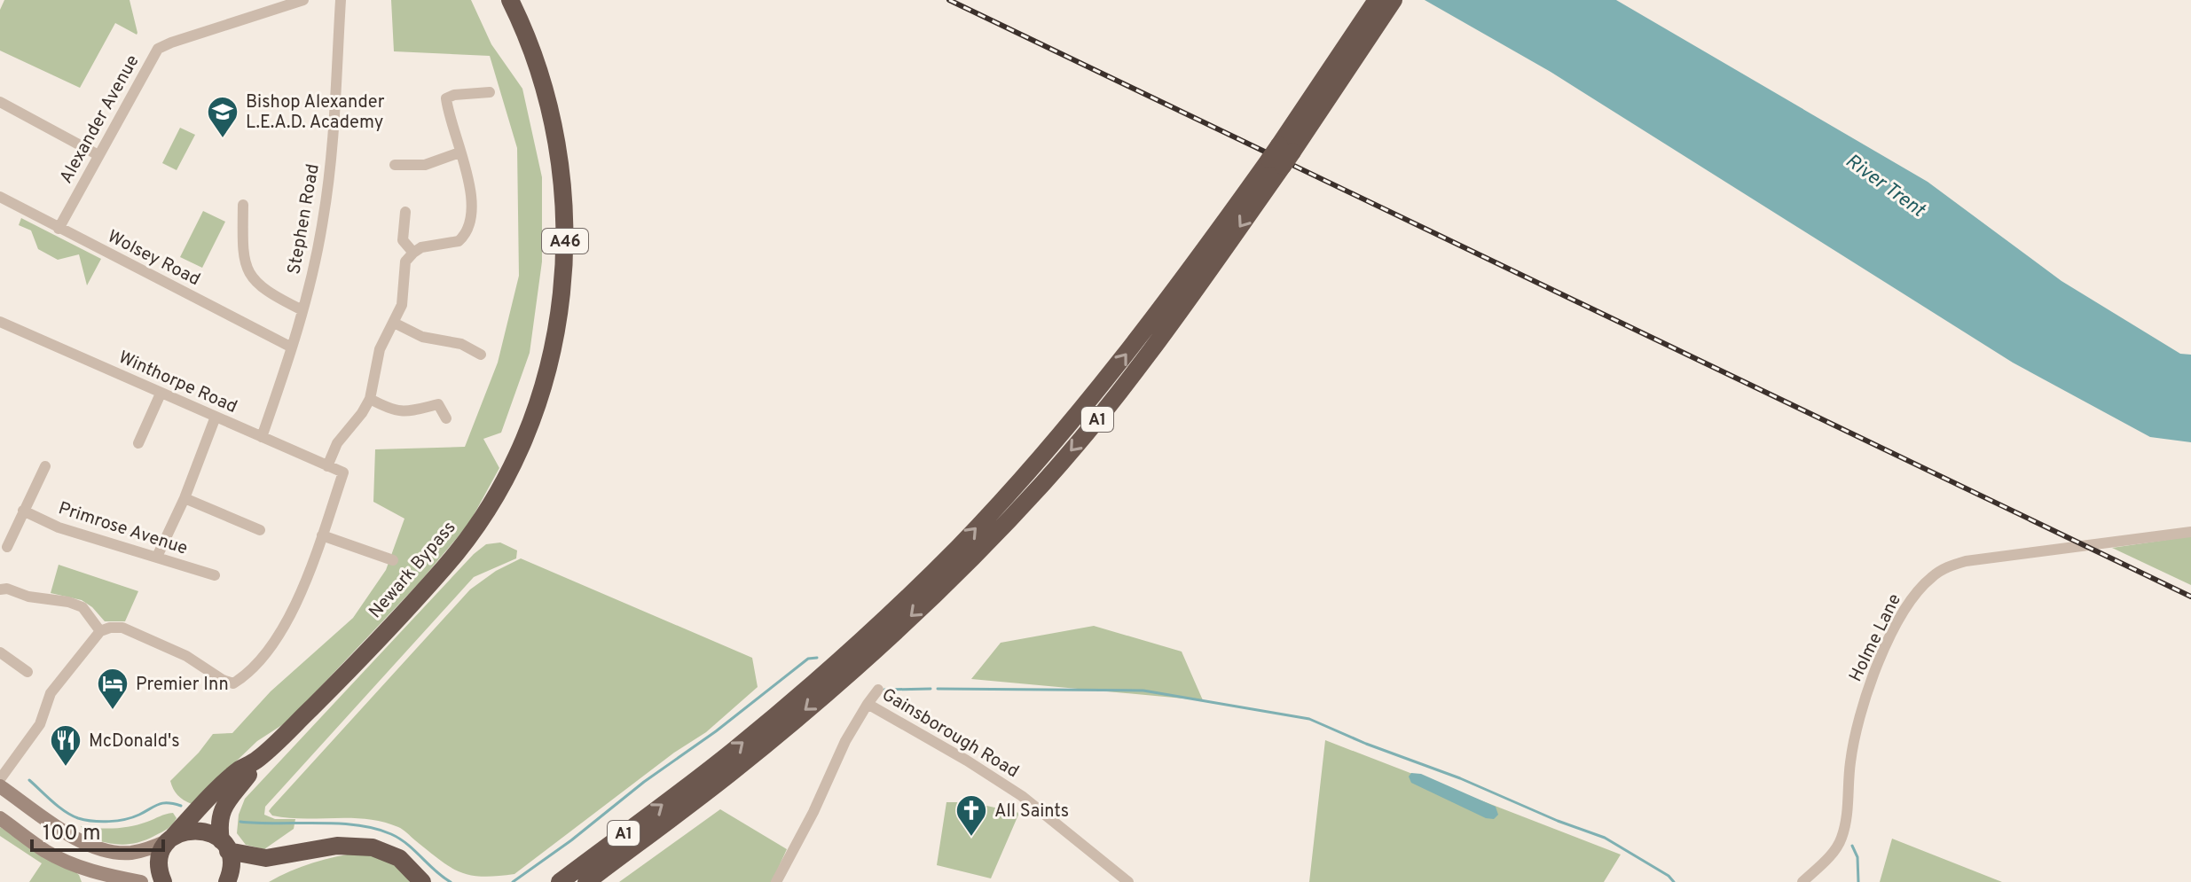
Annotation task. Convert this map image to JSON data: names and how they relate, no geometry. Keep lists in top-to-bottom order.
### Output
{
  "streets": {
    "highway": ["A46", "A1", "Newark Bypass"],
    "street": [
      "Alexander Avenue",
      "Stephen Road",
      "Wolsey Road",
      "Winthorpe Road",
      "Primrose Avenue",
      "Holme Lane",
      "Gainsborough Road"
    ]
  },
  "crossings": [
    ["Alexander Avenue", "Wolsey Road"],
    ["Stephen Road", "Wolsey Road"],
    ["Stephen Road", "Winthorpe Road"]
  ],
  "water": ["River Trent"],
  "places": {
    "school or university": ["Bishop Alexander L.E.A.D. Academy"],
    "hotel": ["Premier Inn"],
    "restaurant": ["McDonald's"],
    "church": ["All Saints"]
  },
  "scale_bar": "100 m"
}
